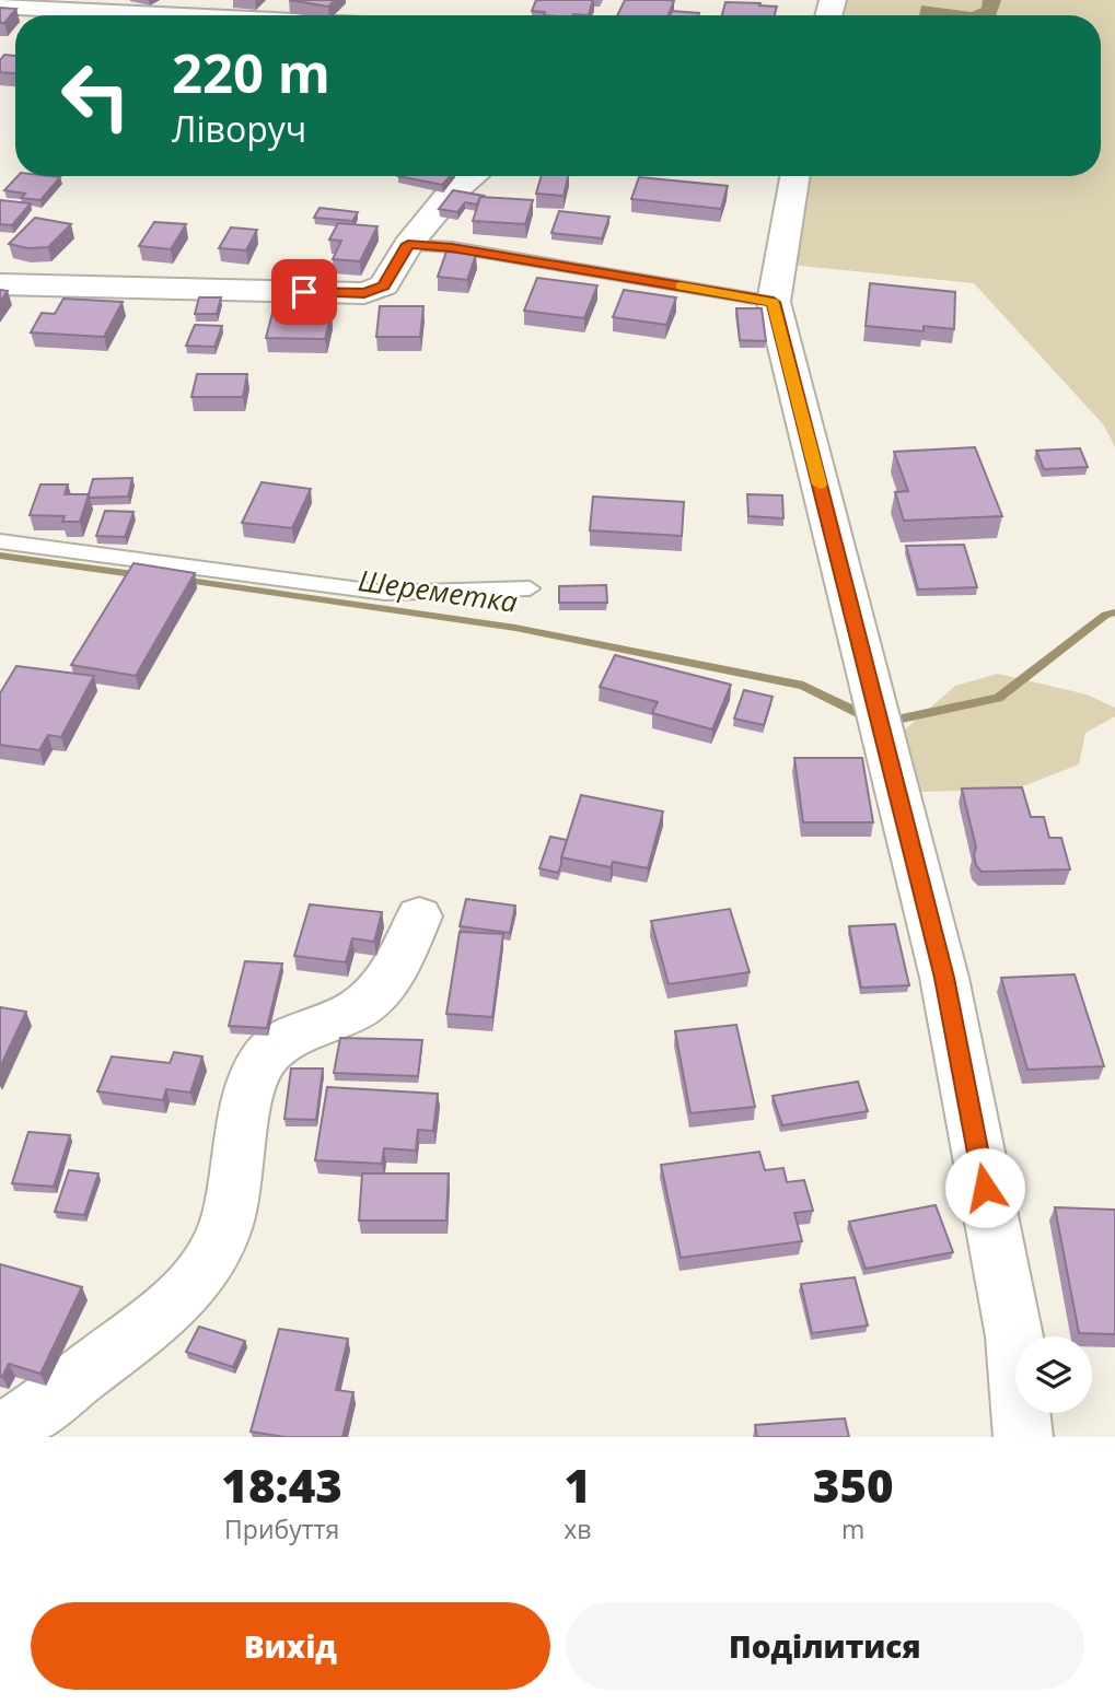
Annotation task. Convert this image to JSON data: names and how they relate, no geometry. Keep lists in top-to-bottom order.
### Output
{
  "water": ["Шереметка"],
  "page": {
    "turn": ["220 m", "Ліворуч"],
    "eta": [
      "18:43",
      "Прибуття",
      "1",
      "хв",
      "350",
      "m"
    ],
    "buttons": ["Вихід", "Поділитися"]
  }
}
